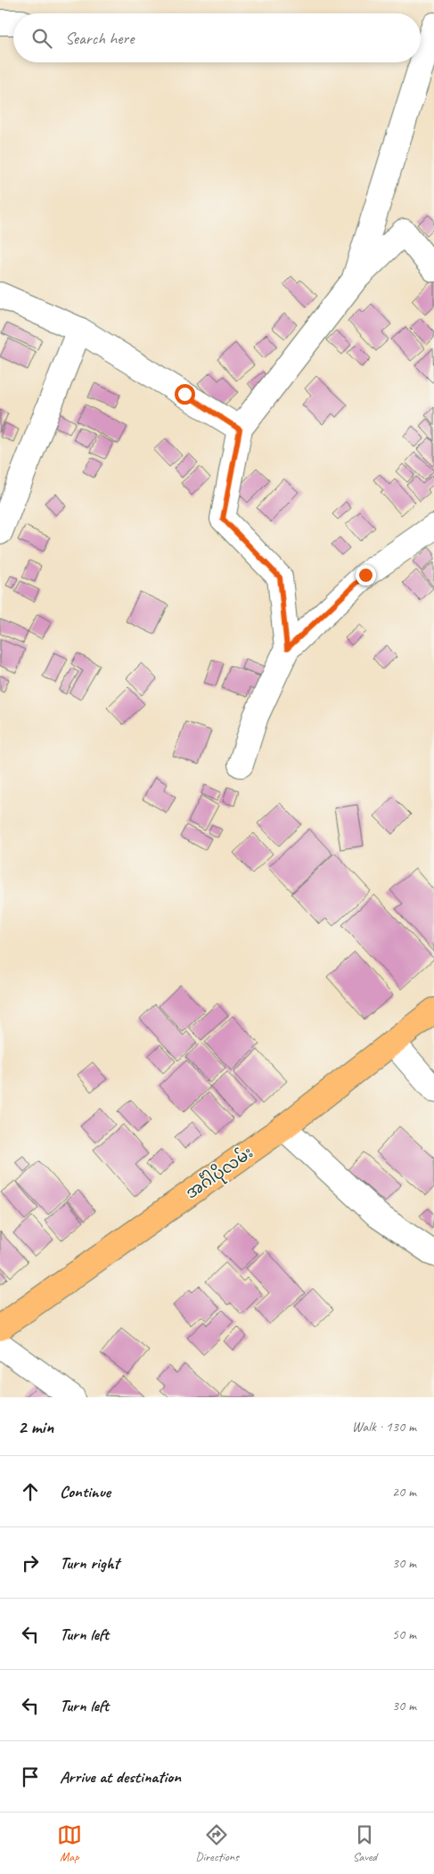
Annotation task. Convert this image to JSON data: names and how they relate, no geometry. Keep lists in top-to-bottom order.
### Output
{
  "streets": {
    "main road": ["အင်္ဂါပိုလမ်း"]
  },
  "page": {
    "search": "Search here",
    "heading": ["2 min", "Walk · 130 m"],
    "list": [
      ["Continue", "20 m"],
      ["Turn right", "30 m"],
      ["Turn left", "50 m"],
      ["Turn left", "30 m"],
      "Arrive at destination"
    ],
    "nav": ["Map", "Directions", "Saved"]
  }
}
